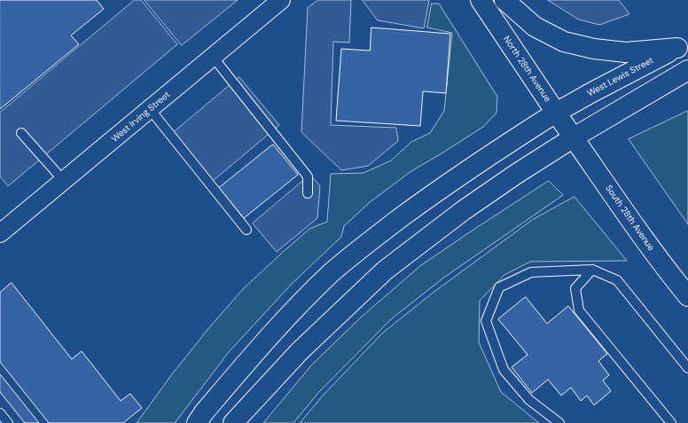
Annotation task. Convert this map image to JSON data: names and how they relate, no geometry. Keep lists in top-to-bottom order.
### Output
{
  "streets": {
    "main road": ["North 28th Avenue", "West Lewis Street", "South 28th Avenue"],
    "street": ["West Irving Street"]
  },
  "crossings": [
    ["North 28th Avenue", "West Lewis Street"],
    ["North 28th Avenue", "South 28th Avenue"]
  ]
}
